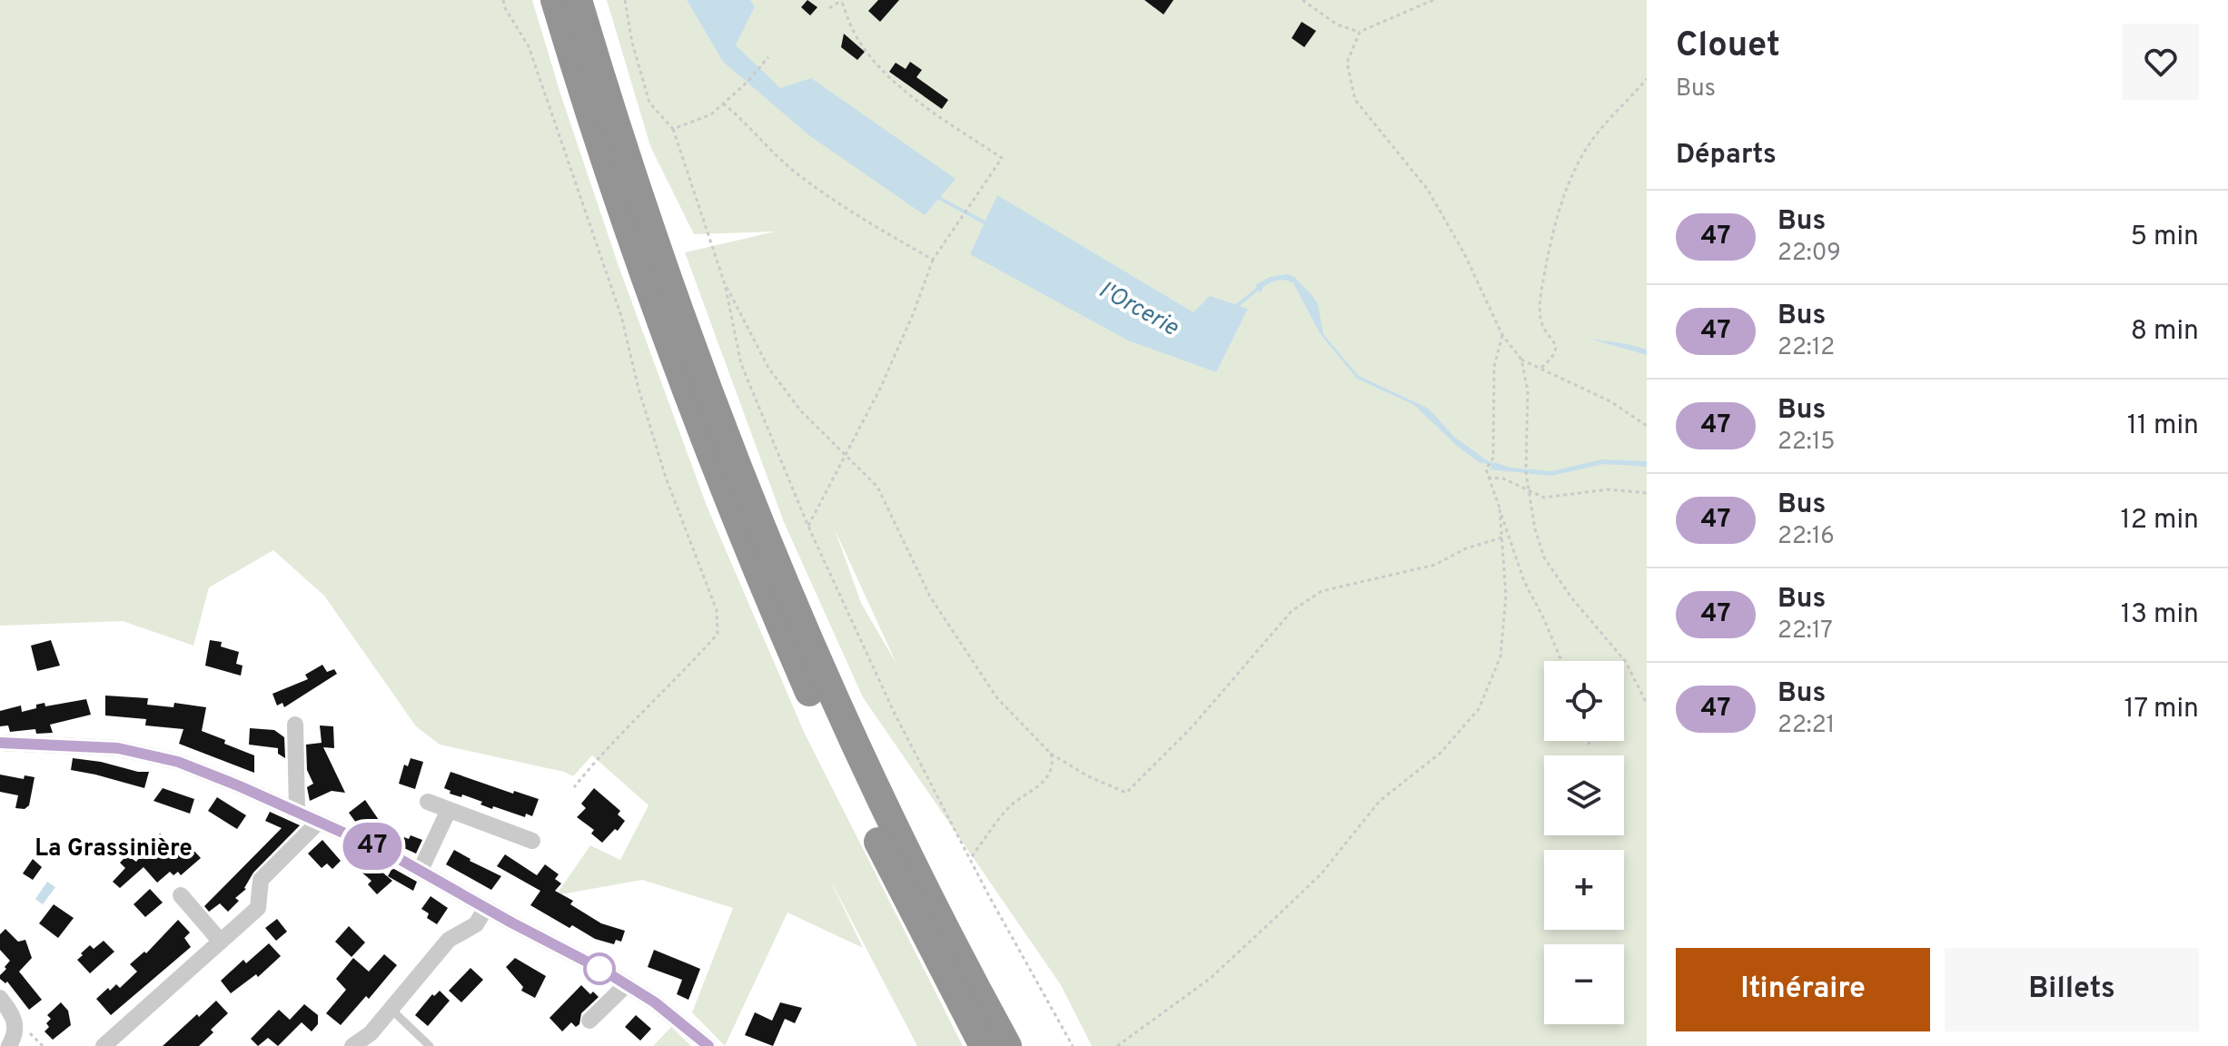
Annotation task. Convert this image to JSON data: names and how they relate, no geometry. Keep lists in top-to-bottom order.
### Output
{
  "districts": ["La Grassinière"],
  "water": ["l'Orcerie"],
  "lines": ["bus line 47"],
  "page": {
    "on_map": "47",
    "heading": [
      ["Clouet", "Bus"],
      "Départs"
    ],
    "list": [
      {
        "mark": "47",
        "name": "Bus",
        "note": "22:09",
        "value": "5 min"
      },
      {
        "mark": "47",
        "name": "Bus",
        "note": "22:12",
        "value": "8 min"
      },
      {
        "mark": "47",
        "name": "Bus",
        "note": "22:15",
        "value": "11 min"
      },
      {
        "mark": "47",
        "name": "Bus",
        "note": "22:16",
        "value": "12 min"
      },
      {
        "mark": "47",
        "name": "Bus",
        "note": "22:17",
        "value": "13 min"
      },
      {
        "mark": "47",
        "name": "Bus",
        "note": "22:21",
        "value": "17 min"
      }
    ],
    "map_buttons": ["+", "−"],
    "buttons": ["Itinéraire", "Billets"]
  }
}
